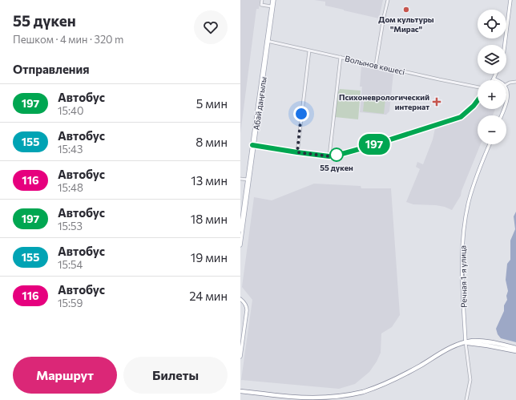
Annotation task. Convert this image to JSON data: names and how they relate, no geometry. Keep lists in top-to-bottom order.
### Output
{
  "streets": {
    "main road": ["Абай даңғылы", "Речная 1-я улица"],
    "street": ["Волынов көшесі"]
  },
  "crossings": [
    ["Волынов көшесі", "Абай даңғылы"]
  ],
  "places": {
    "other": ["Дом культуры \"Мирас\"", "55 дүкен"],
    "health": ["Психоневрологический интернат"]
  },
  "lines": ["bus line 197"],
  "page": {
    "heading": [
      ["55 дүкен", "Пешком · 4 мин · 320 m"],
      "Отправления"
    ],
    "on_map": "197",
    "map_buttons": ["+", "−"],
    "list": [
      {
        "mark": "197",
        "name": "Автобус",
        "note": "15:40",
        "value": "5 мин"
      },
      {
        "mark": "155",
        "name": "Автобус",
        "note": "15:43",
        "value": "8 мин"
      },
      {
        "mark": "116",
        "name": "Автобус",
        "note": "15:48",
        "value": "13 мин"
      },
      {
        "mark": "197",
        "name": "Автобус",
        "note": "15:53",
        "value": "18 мин"
      },
      {
        "mark": "155",
        "name": "Автобус",
        "note": "15:54",
        "value": "19 мин"
      },
      {
        "mark": "116",
        "name": "Автобус",
        "note": "15:59",
        "value": "24 мин"
      }
    ],
    "buttons": ["Маршрут", "Билеты"]
  }
}
